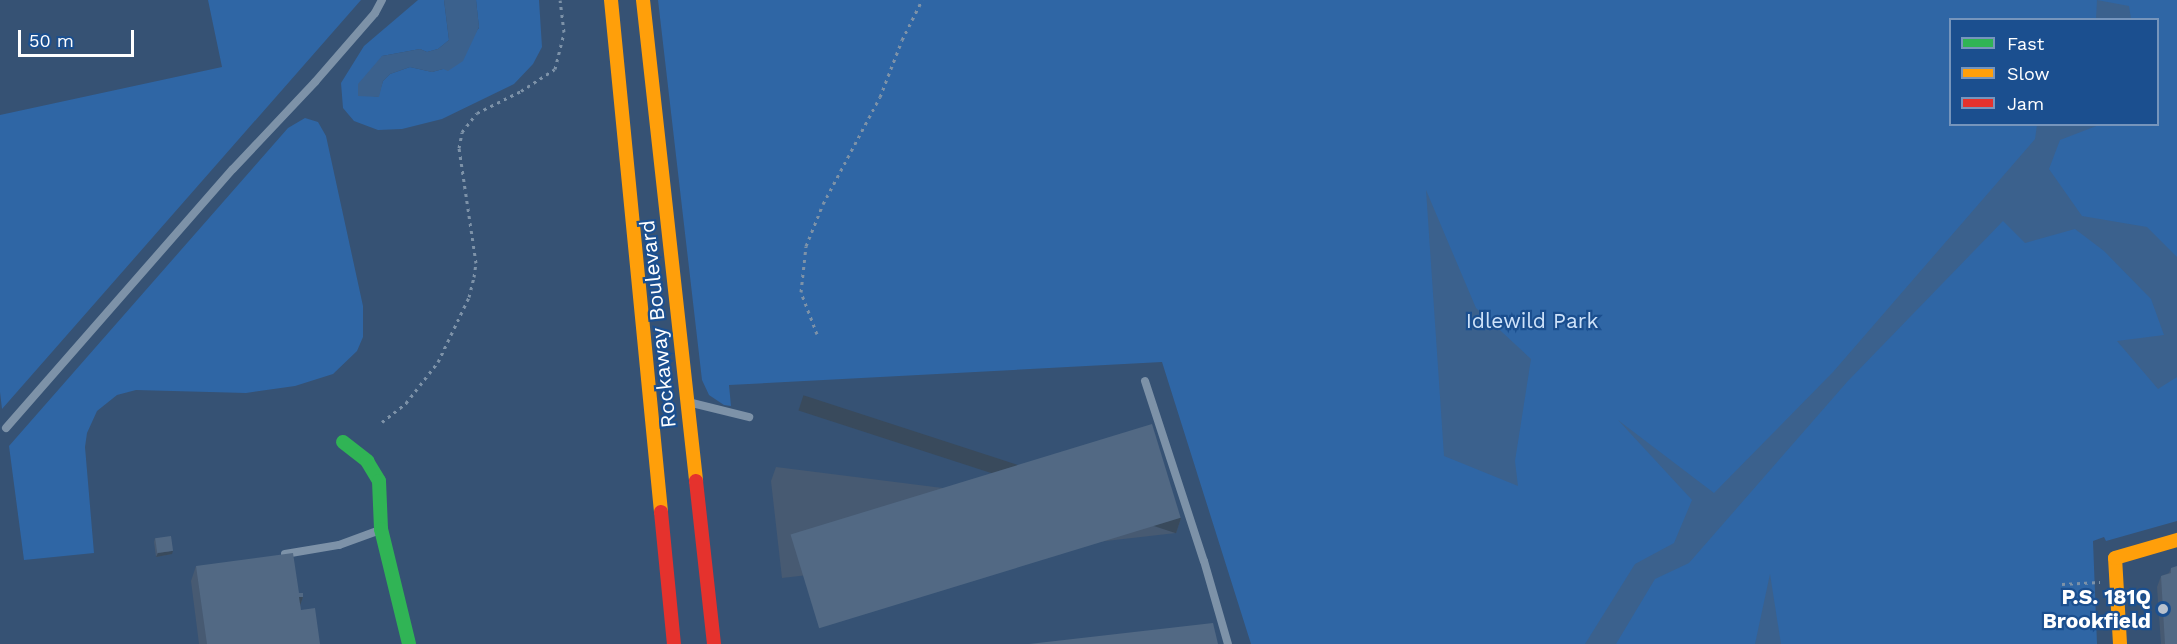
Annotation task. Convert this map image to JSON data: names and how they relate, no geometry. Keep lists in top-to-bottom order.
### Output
{
  "streets": {
    "main road": ["Rockaway Boulevard"]
  },
  "parks": ["Idlewild Park"],
  "places": ["P.S. 181Q Brookfield"],
  "legend": ["Fast", "Slow", "Jam"],
  "scale_bar": "50 m"
}
